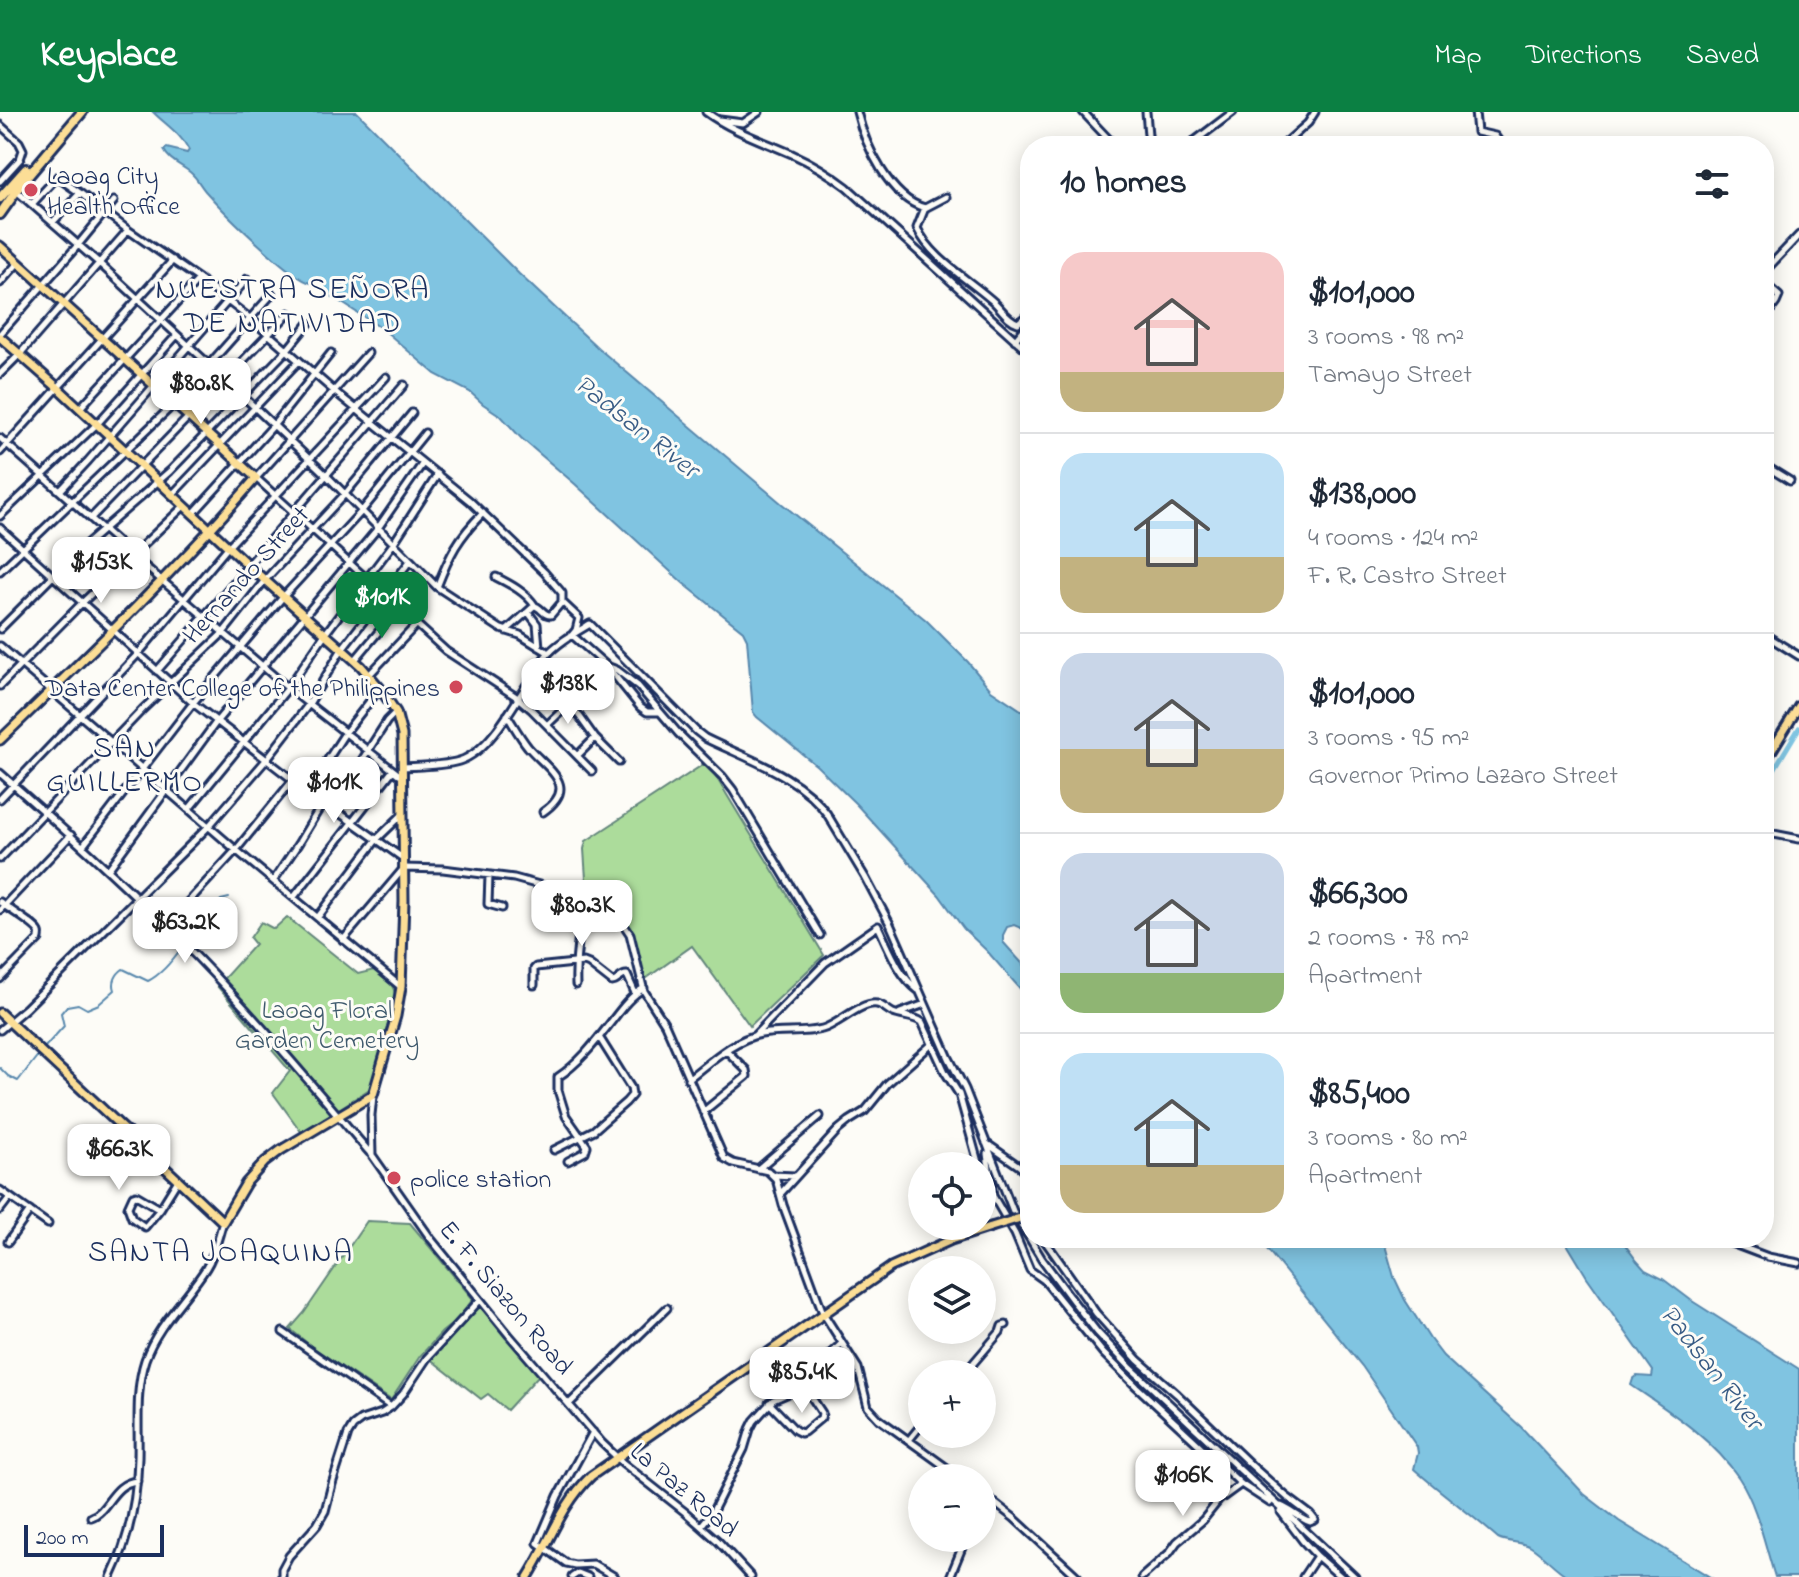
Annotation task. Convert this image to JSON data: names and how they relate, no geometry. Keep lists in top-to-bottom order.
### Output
{
  "streets": {
    "street": ["Hernando Street", "E. F. Siazon Road", "La Paz Road"]
  },
  "crossings": [
    ["Hernando Street", "E. F. Siazon Road"],
    ["E. F. Siazon Road", "La Paz Road"]
  ],
  "districts": ["NUESTRA SEÑORA DE NATIVIDAD", "SAN GUILLERMO", "SANTA JOAQUINA"],
  "water": ["Padsan River"],
  "parks": ["Laoag Floral Garden Cemetery"],
  "places": ["Laoag City Health Office", "Data Center College of the Philippines", "police station"],
  "scale_bar": "200 m",
  "page": {
    "header": "Keyplace",
    "nav": ["Map", "Directions", "Saved"],
    "heading": "10 homes",
    "list": [
      {
        "name": "$101,000",
        "note": "3 rooms · 98 m² · Tamayo Street"
      },
      {
        "name": "$138,000",
        "note": "4 rooms · 124 m² · F. R. Castro Street"
      },
      {
        "name": "$101,000",
        "note": "3 rooms · 95 m² · Governor Primo Lazaro Street"
      },
      {
        "name": "$66,300",
        "note": "2 rooms · 78 m² · Apartment"
      },
      {
        "name": "$85,400",
        "note": "3 rooms · 80 m² · Apartment"
      }
    ],
    "price": [
      "$80.8K",
      "$153K",
      "$101K",
      "$138K",
      "$101K",
      "$80.3K",
      "$63.2K",
      "$66.3K",
      "$85.4K",
      "$106K"
    ],
    "map_buttons": ["+", "−"],
    "scale": "200 m"
  }
}
